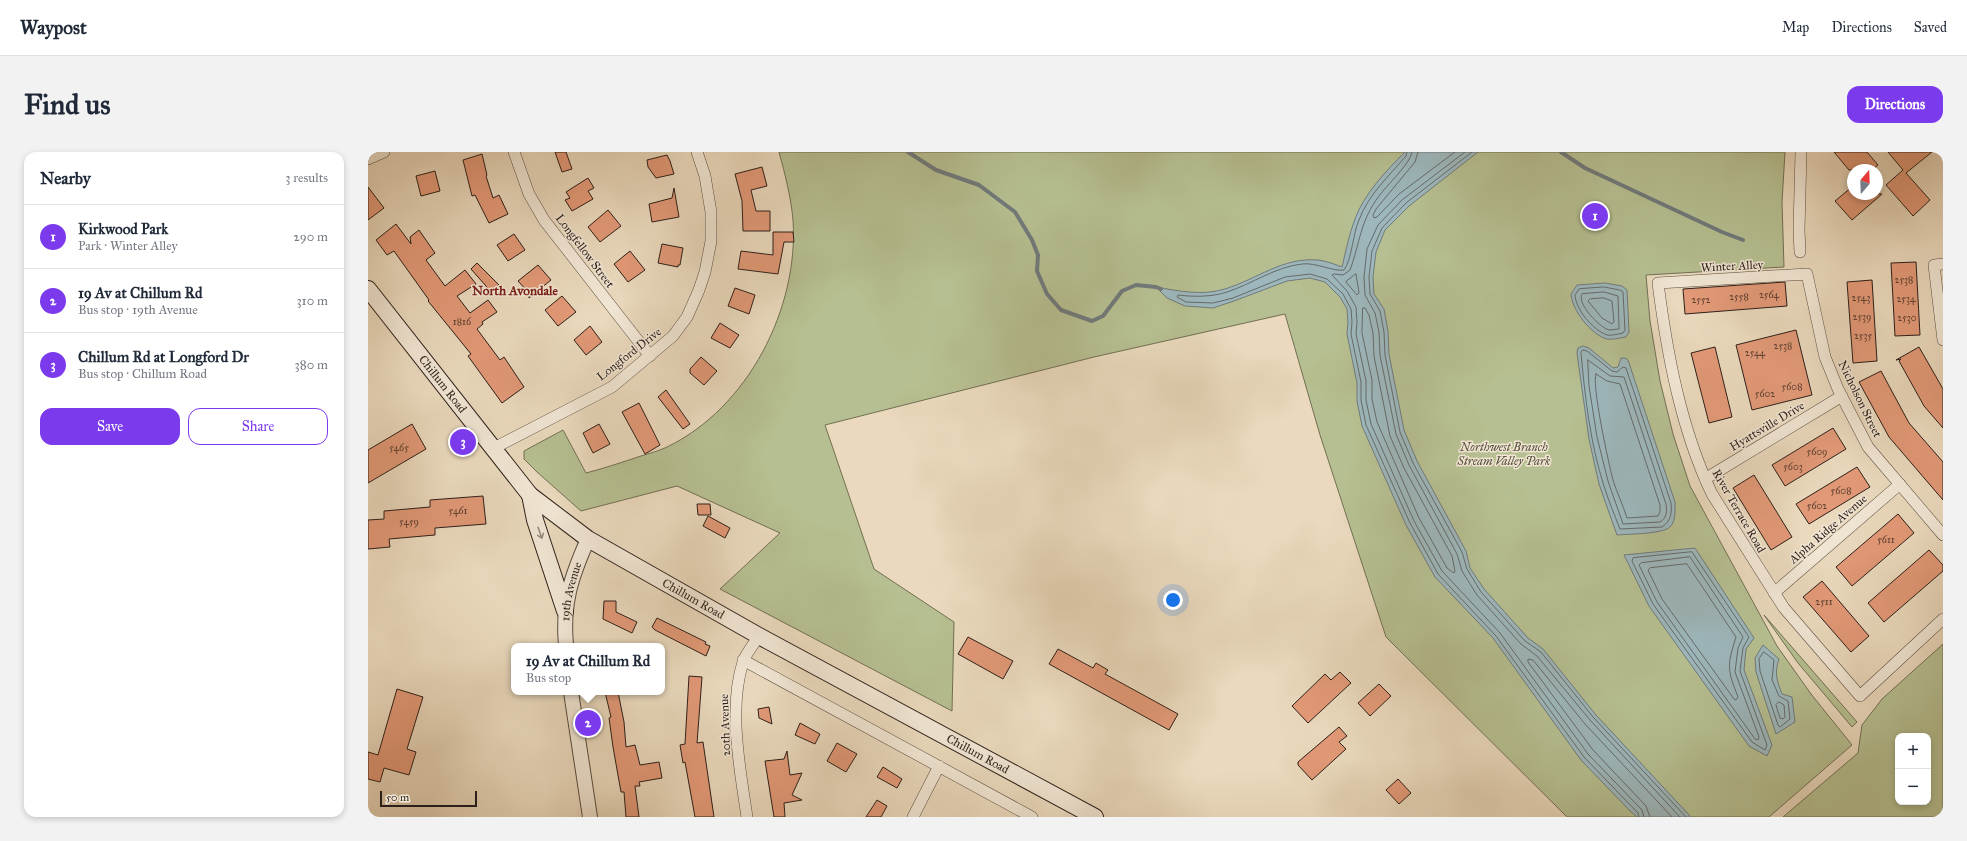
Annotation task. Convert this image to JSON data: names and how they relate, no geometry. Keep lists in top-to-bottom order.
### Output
{
  "streets": {
    "main road": ["Chillum Road"],
    "street": [
      "Longfellow Street",
      "Winter Alley",
      "Longford Drive",
      "Nicholson Street",
      "Hyattsville Drive",
      "River Terrace Road",
      "Alpha Ridge Avenue",
      "19th Avenue",
      "20th Avenue"
    ]
  },
  "crossings": [
    ["Longfellow Street", "Longford Drive"],
    ["Winter Alley", "Nicholson Street"],
    ["Winter Alley", "River Terrace Road"],
    ["Longford Drive", "Chillum Road"],
    ["Chillum Road", "19th Avenue"],
    ["Chillum Road", "20th Avenue"],
    ["Nicholson Street", "Hyattsville Drive"],
    ["Nicholson Street", "Alpha Ridge Avenue"],
    ["Hyattsville Drive", "River Terrace Road"],
    ["River Terrace Road", "Alpha Ridge Avenue"]
  ],
  "districts": ["North Avondale"],
  "parks": ["Northwest Branch Stream Valley Park"],
  "house_numbers": [
    "2538",
    "2564",
    "2558",
    "2543",
    "2534",
    "2552",
    "2539",
    "2530",
    "1816",
    "2535",
    "2538",
    "2544",
    "5608",
    "5602",
    "5465",
    "5609",
    "5603",
    "5608",
    "5602",
    "5461",
    "5459",
    "5611",
    "2511"
  ],
  "scale_bar": "50 m",
  "north": "top",
  "page": {
    "header": "Waypost",
    "nav": ["Map", "Directions", "Saved"],
    "buttons": [
      "Directions",
      ["Save", "Share"]
    ],
    "title": "Find us",
    "heading": ["Nearby", "3 results"],
    "pins": ["1", "3", "2"],
    "list": [
      {
        "mark": "1",
        "name": "Kirkwood Park",
        "note": "Park · Winter Alley",
        "value": "290 m"
      },
      {
        "mark": "2",
        "name": "19 Av at Chillum Rd",
        "note": "Bus stop · 19th Avenue",
        "value": "310 m"
      },
      {
        "mark": "3",
        "name": "Chillum Rd at Longford Dr",
        "note": "Bus stop · Chillum Road",
        "value": "380 m"
      }
    ],
    "popup": ["19 Av at Chillum Rd", "Bus stop"],
    "map_buttons": ["+", "−"],
    "scale": "50 m"
  }
}
